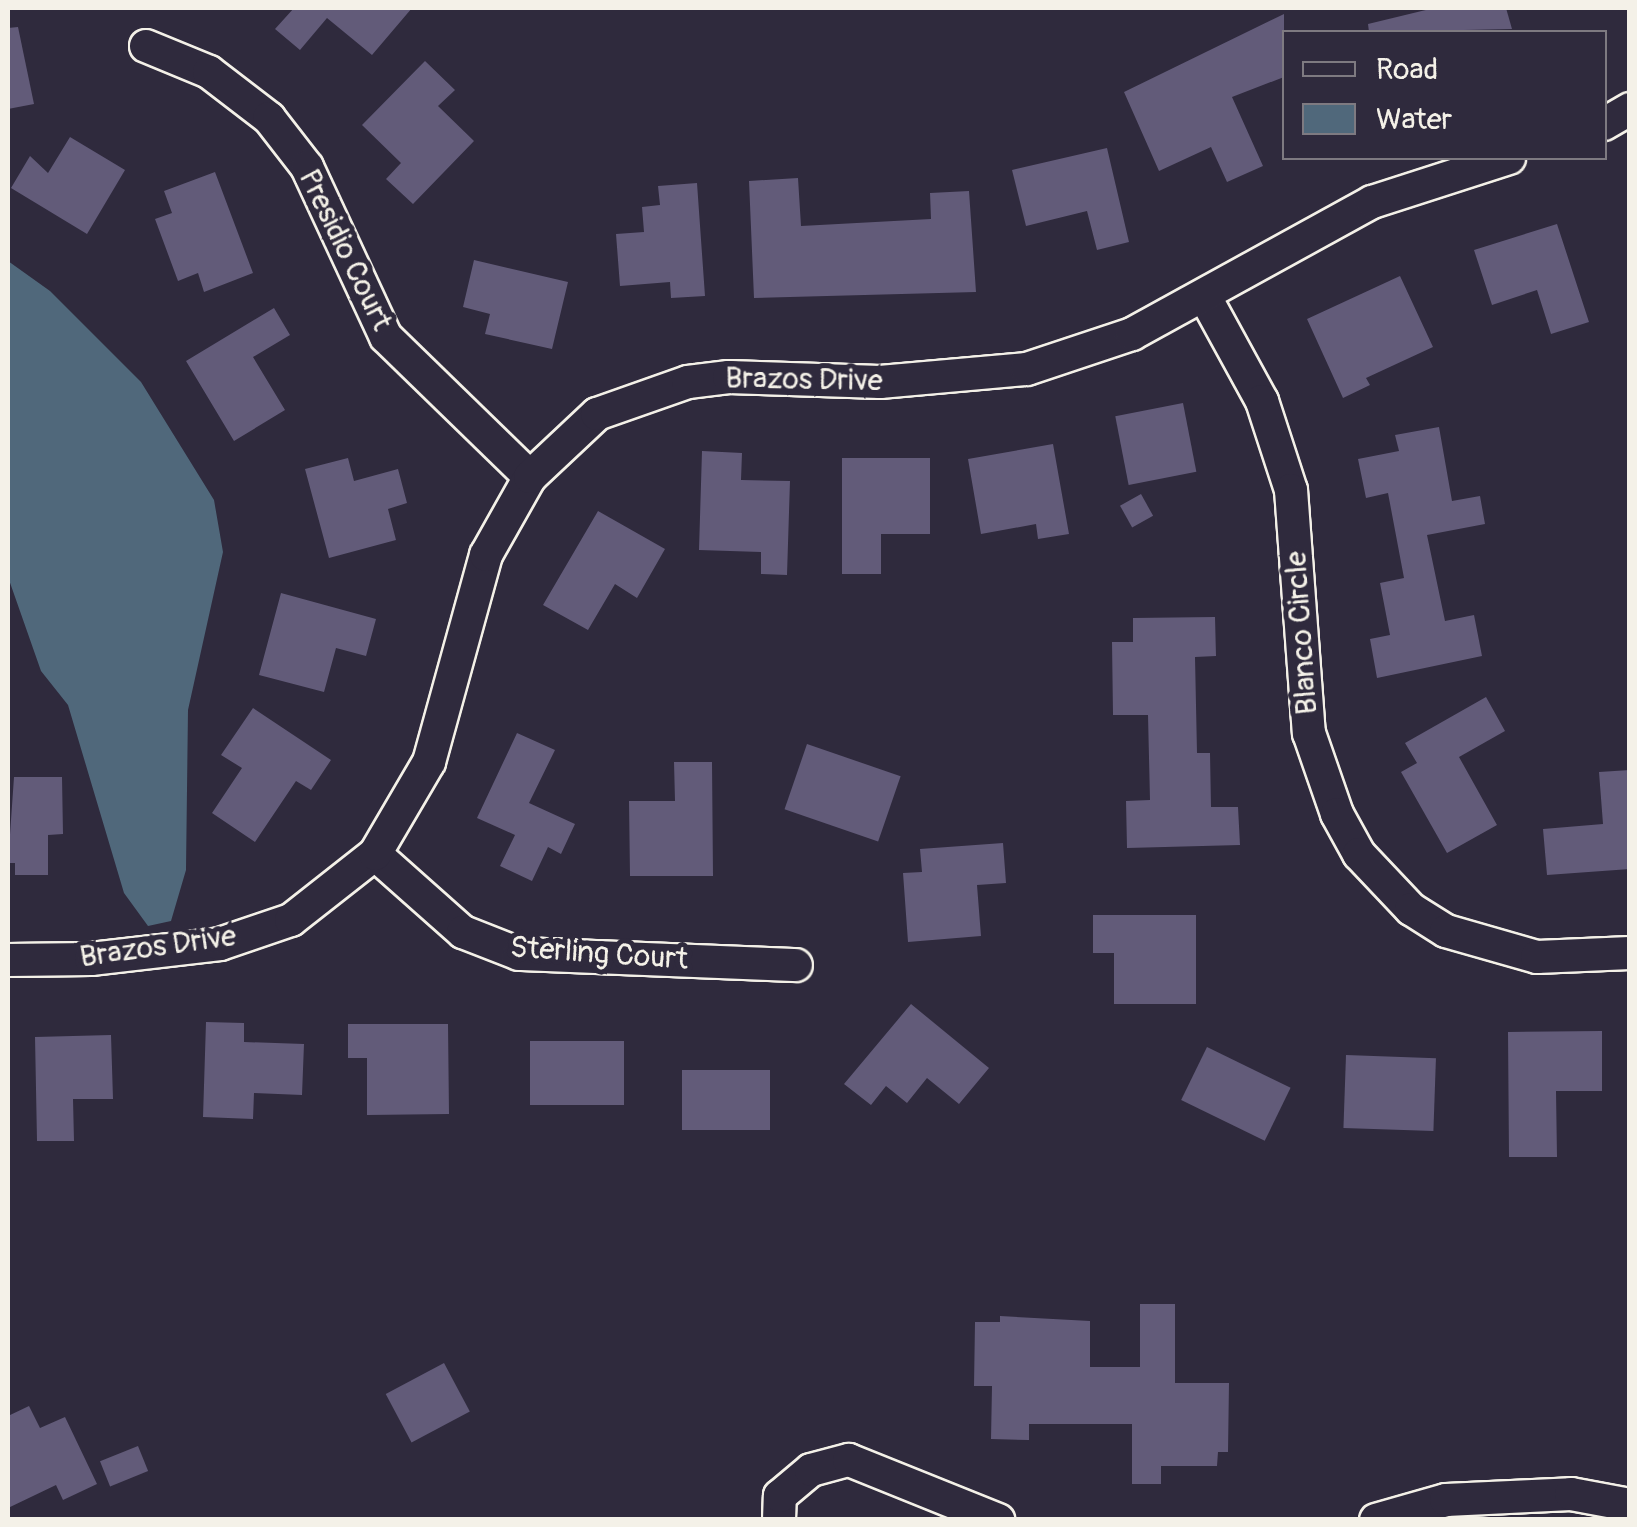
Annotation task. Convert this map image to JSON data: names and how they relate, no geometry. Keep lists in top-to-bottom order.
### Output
{
  "streets": {
    "street": [
      "Presidio Court",
      "Brazos Drive",
      "Blanco Circle",
      "Sterling Court"
    ]
  },
  "crossings": [
    ["Presidio Court", "Brazos Drive"],
    ["Brazos Drive", "Blanco Circle"],
    ["Brazos Drive", "Sterling Court"]
  ],
  "legend": ["Road", "Water"]
}
